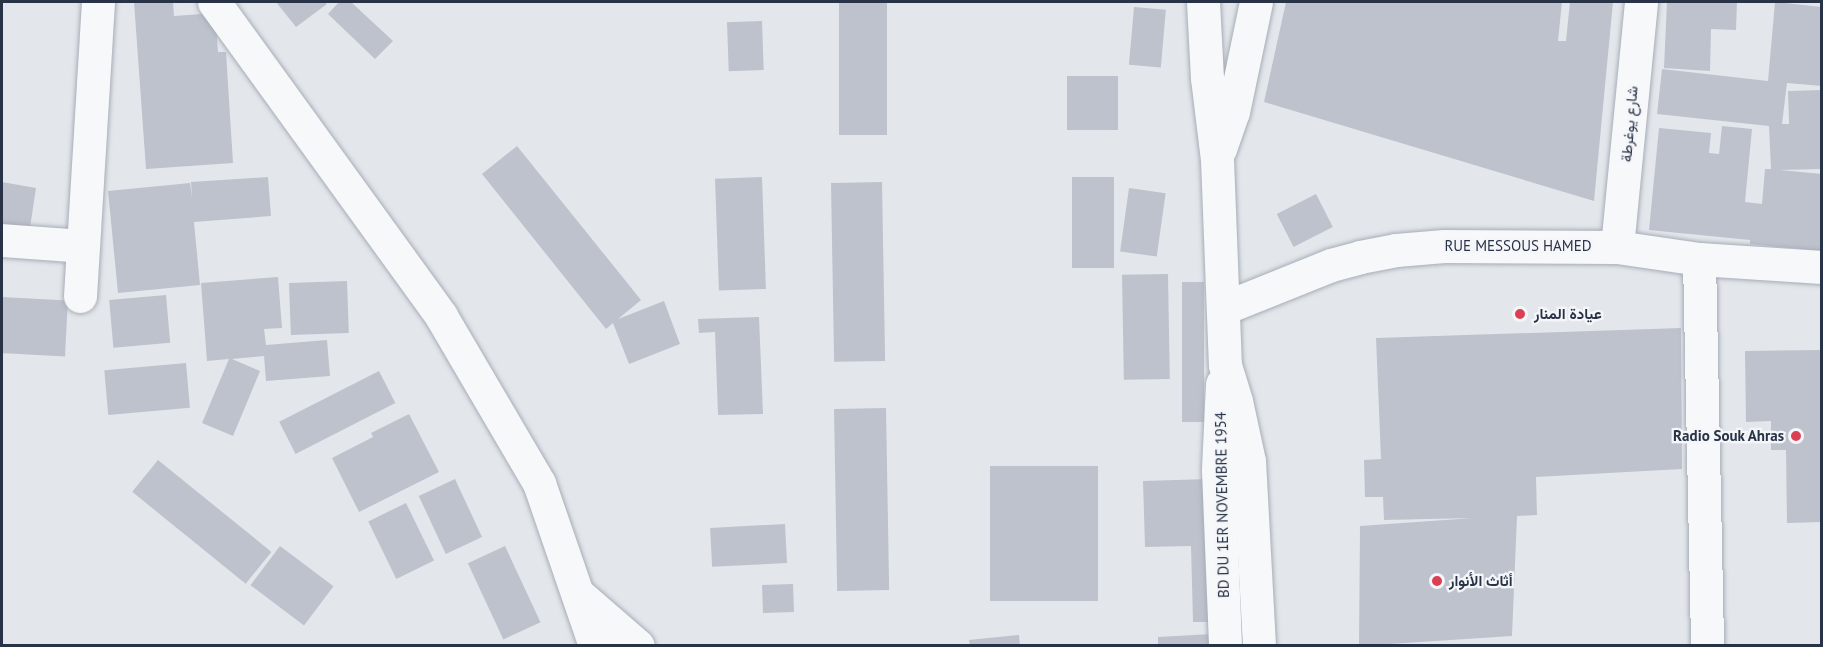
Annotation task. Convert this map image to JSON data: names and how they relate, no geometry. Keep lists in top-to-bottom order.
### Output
{
  "streets": {
    "street": ["شارع يوغرطة", "RUE MESSOUS HAMED", "BD DU 1ER NOVEMBRE 1954"]
  },
  "crossings": [
    ["شارع يوغرطة", "RUE MESSOUS HAMED"]
  ],
  "places": ["عيادة المنار", "Radio Souk Ahras", "أثاث الأنوار"]
}
